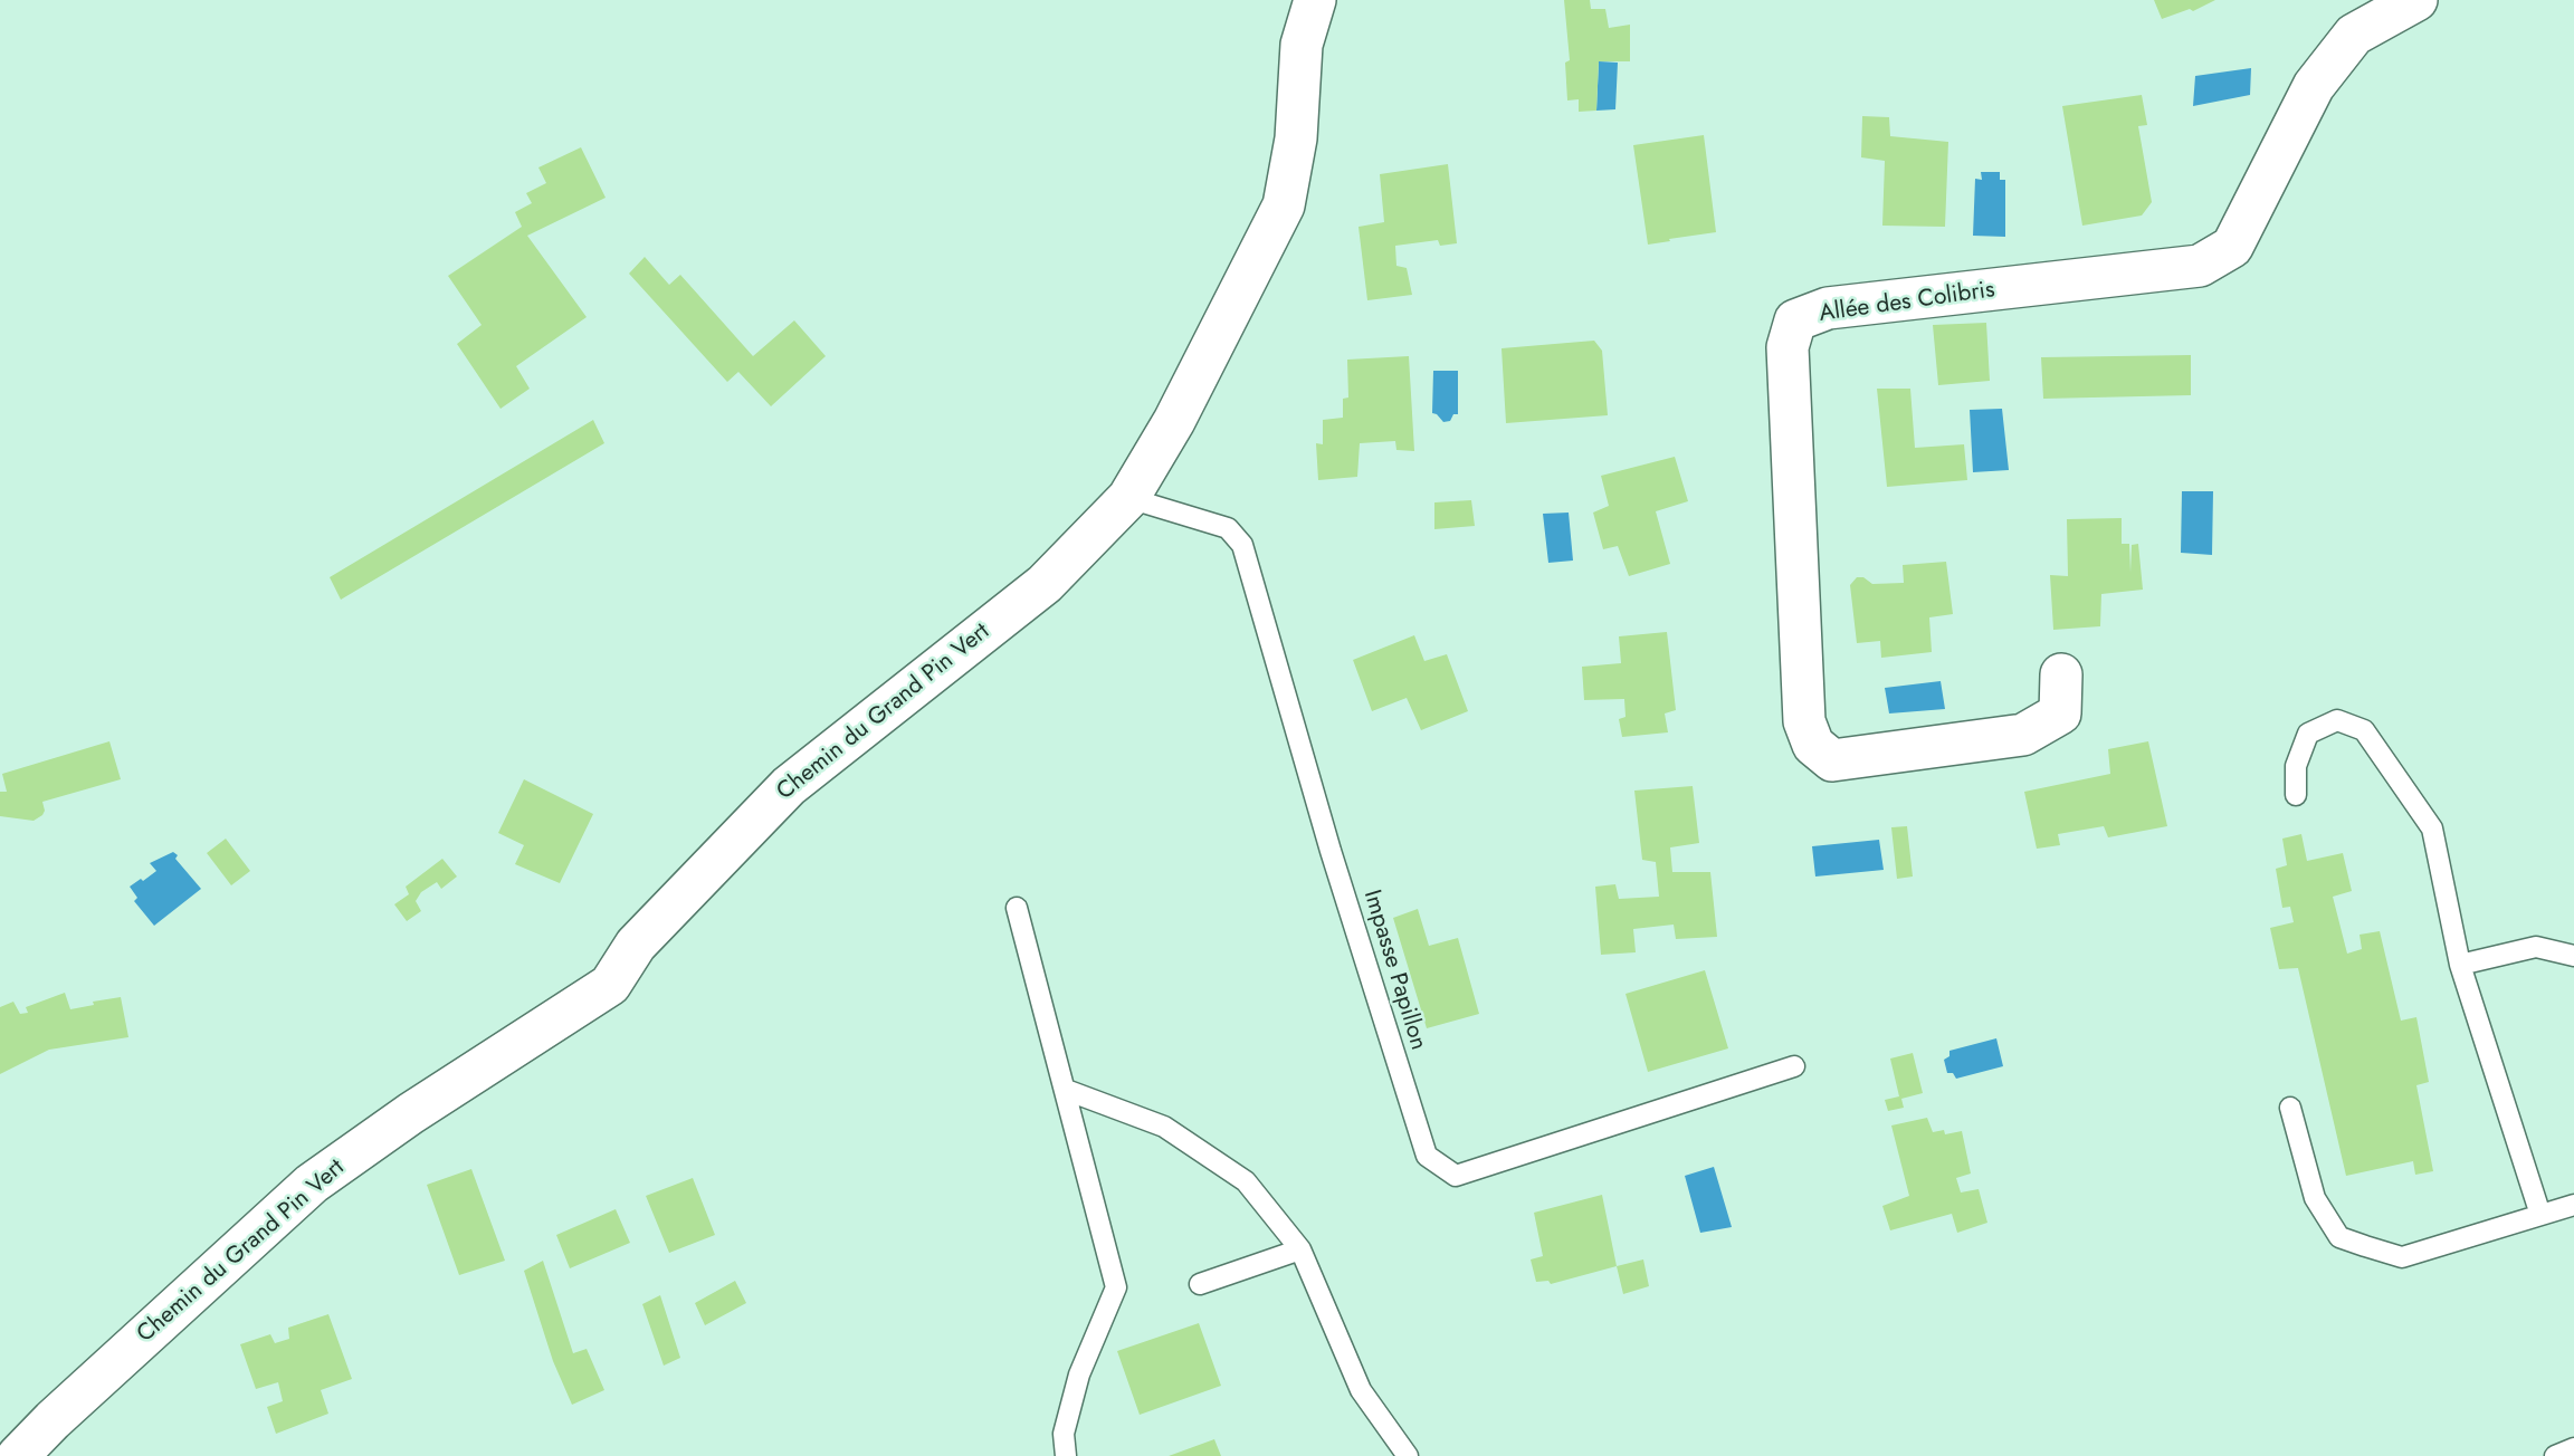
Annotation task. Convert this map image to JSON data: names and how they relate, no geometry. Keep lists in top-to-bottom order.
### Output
{
  "streets": {
    "street": ["Allée des Colibris", "Chemin du Grand Pin Vert"],
    "lane": ["Impasse Papillon"]
  },
  "crossings": [
    ["Chemin du Grand Pin Vert", "Impasse Papillon"]
  ]
}
